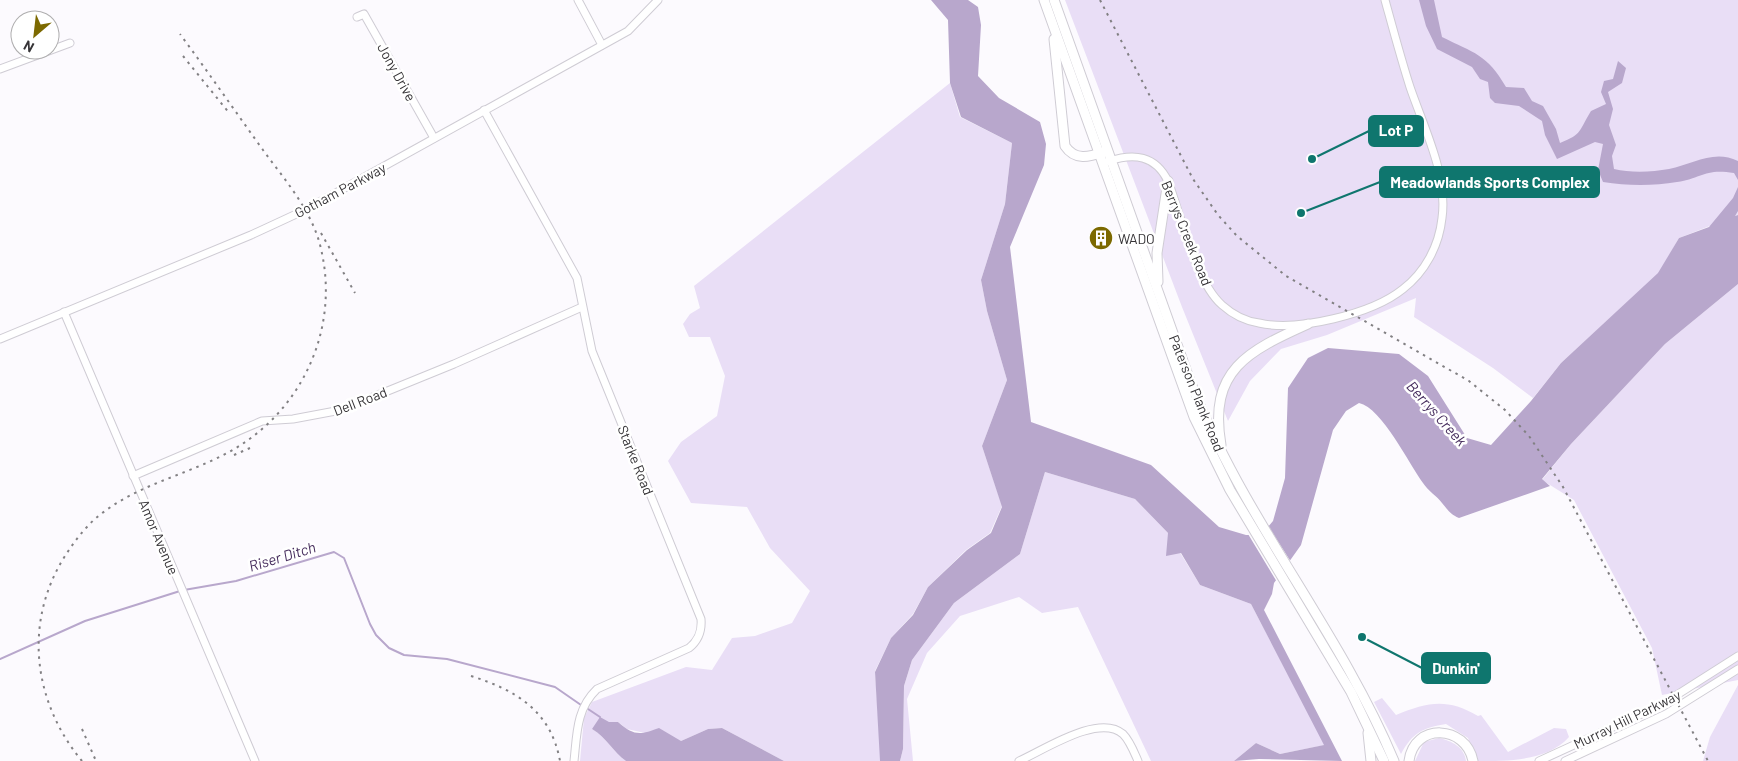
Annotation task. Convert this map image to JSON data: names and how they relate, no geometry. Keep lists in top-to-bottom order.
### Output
{
  "streets": {
    "main road": ["Paterson Plank Road"],
    "street": [
      "Jony Drive",
      "Gotham Parkway",
      "Berrys Creek Road",
      "Dell Road",
      "Starke Road",
      "Amor Avenue",
      "Murray Hill Parkway"
    ]
  },
  "crossings": [
    ["Jony Drive", "Gotham Parkway"],
    ["Gotham Parkway", "Starke Road"],
    ["Gotham Parkway", "Amor Avenue"],
    ["Berrys Creek Road", "Paterson Plank Road"],
    ["Dell Road", "Starke Road"],
    ["Dell Road", "Amor Avenue"]
  ],
  "water": ["Berrys Creek", "Riser Ditch"],
  "places": {
    "other": ["Lot P", "Meadowlands Sports Complex", "Dunkin'"],
    "building": ["WADO"]
  },
  "north": "bottom left"
}
